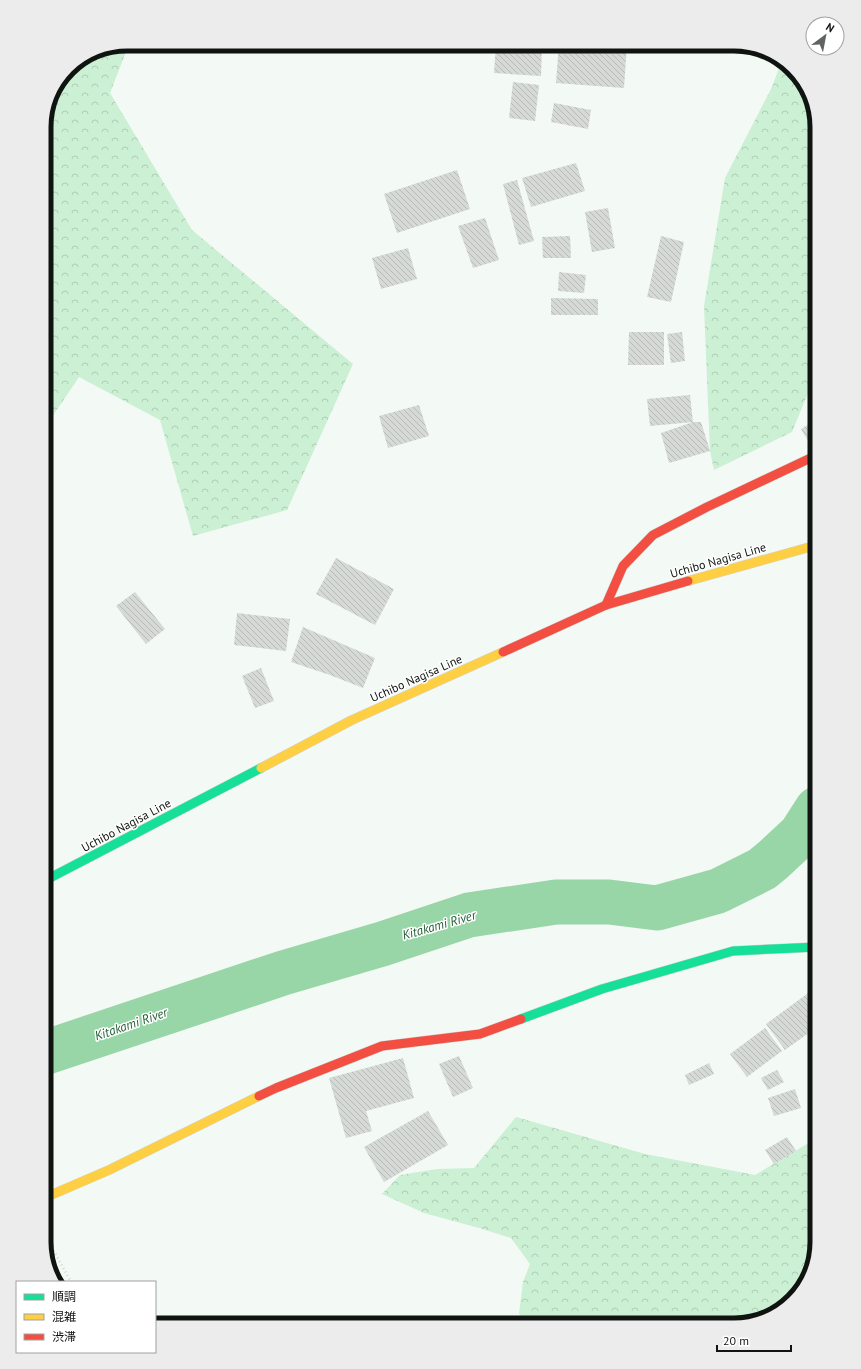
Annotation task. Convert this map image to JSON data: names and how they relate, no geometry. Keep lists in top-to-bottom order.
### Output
{
  "streets": {
    "main road": ["Uchibo Nagisa Line"]
  },
  "water": ["Kitakami River"],
  "legend": ["順調", "混雑", "渋滞"],
  "scale_bar": "20 m",
  "north": "top right"
}
